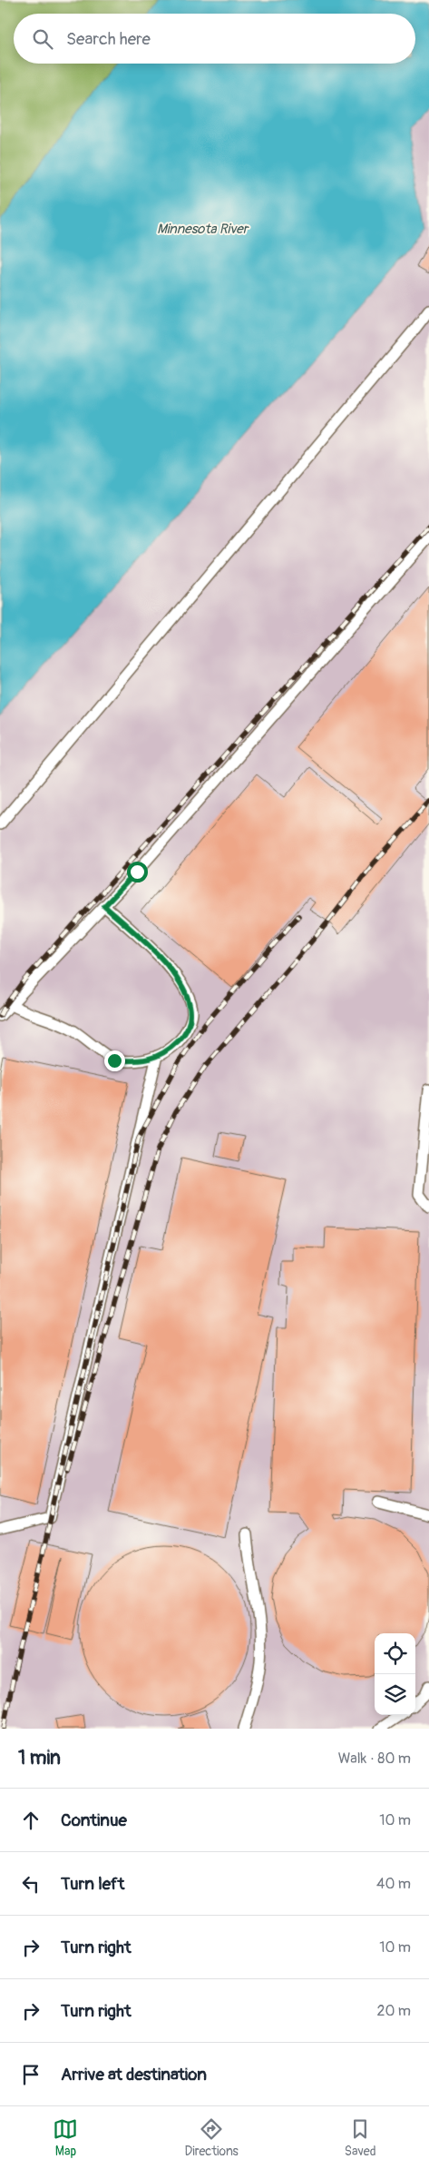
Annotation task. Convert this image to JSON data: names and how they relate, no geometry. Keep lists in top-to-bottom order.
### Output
{
  "water": ["Minnesota River"],
  "page": {
    "search": "Search here",
    "heading": ["1 min", "Walk · 80 m"],
    "list": [
      ["Continue", "10 m"],
      ["Turn left", "40 m"],
      ["Turn right", "10 m"],
      ["Turn right", "20 m"],
      "Arrive at destination"
    ],
    "nav": ["Map", "Directions", "Saved"]
  }
}
